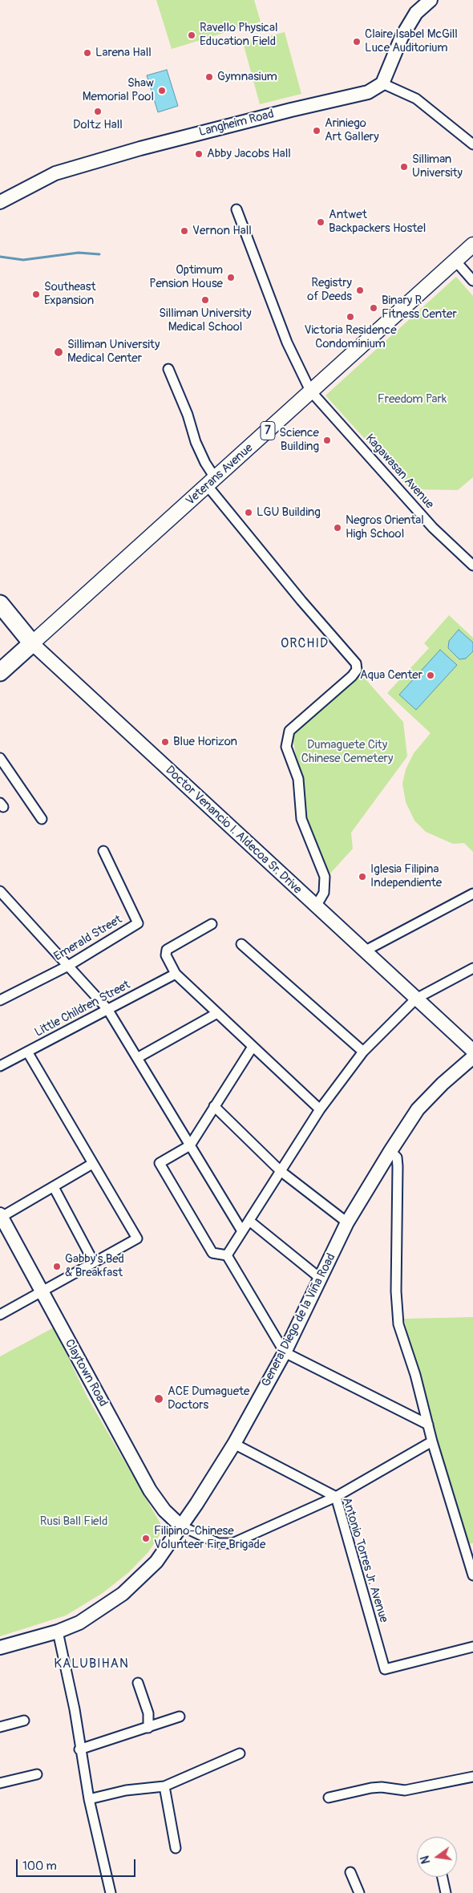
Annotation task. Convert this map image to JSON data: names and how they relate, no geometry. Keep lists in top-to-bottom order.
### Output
{
  "streets": {
    "highway": ["7", "Veterans Avenue", "Doctor Venancio I. Aldecoa Sr. Drive"],
    "street": [
      "Langheim Road",
      "Kagawasan Avenue",
      "Emerald Street",
      "Little Children Street",
      "General Diego de la Viña Road",
      "Claytown Road",
      "Antonio Torres Jr. Avenue"
    ]
  },
  "crossings": [
    ["Kagawasan Avenue", "Veterans Avenue"],
    ["Veterans Avenue", "Doctor Venancio I. Aldecoa Sr. Drive"],
    ["General Diego de la Viña Road", "Claytown Road"],
    ["General Diego de la Viña Road", "Antonio Torres Jr. Avenue"]
  ],
  "districts": ["ORCHID", "KALUBIHAN"],
  "parks": ["Freedom Park", "Dumaguete City Chinese Cemetery", "Rusi Ball Field"],
  "places": [
    "Ravello Physical Education Field",
    "Claire Isabel McGill Luce Auditorium",
    "Larena Hall",
    "Gymnasium",
    "Shaw Memorial Pool",
    "Doltz Hall",
    "Ariniego Art Gallery",
    "Abby Jacobs Hall",
    "Silliman University",
    "Antwet Backpackers Hostel",
    "Vernon Hall",
    "Optimum Pension House",
    "Registry of Deeds",
    "Southeast Expansion",
    "Silliman University Medical School",
    "Binary R Fitness Center",
    "Victoria Residence Condominium",
    "Silliman University Medical Center",
    "Science Building",
    "LGU Building",
    "Negros Oriental High School",
    "Aqua Center",
    "Blue Horizon",
    "Iglesia Filipina Independiente",
    "Gabby's Bed & Breakfast",
    "ACE Dumaguete Doctors",
    "Filipino-Chinese Volunteer Fire Brigade"
  ],
  "scale_bar": "100 m",
  "north": "left"
}
